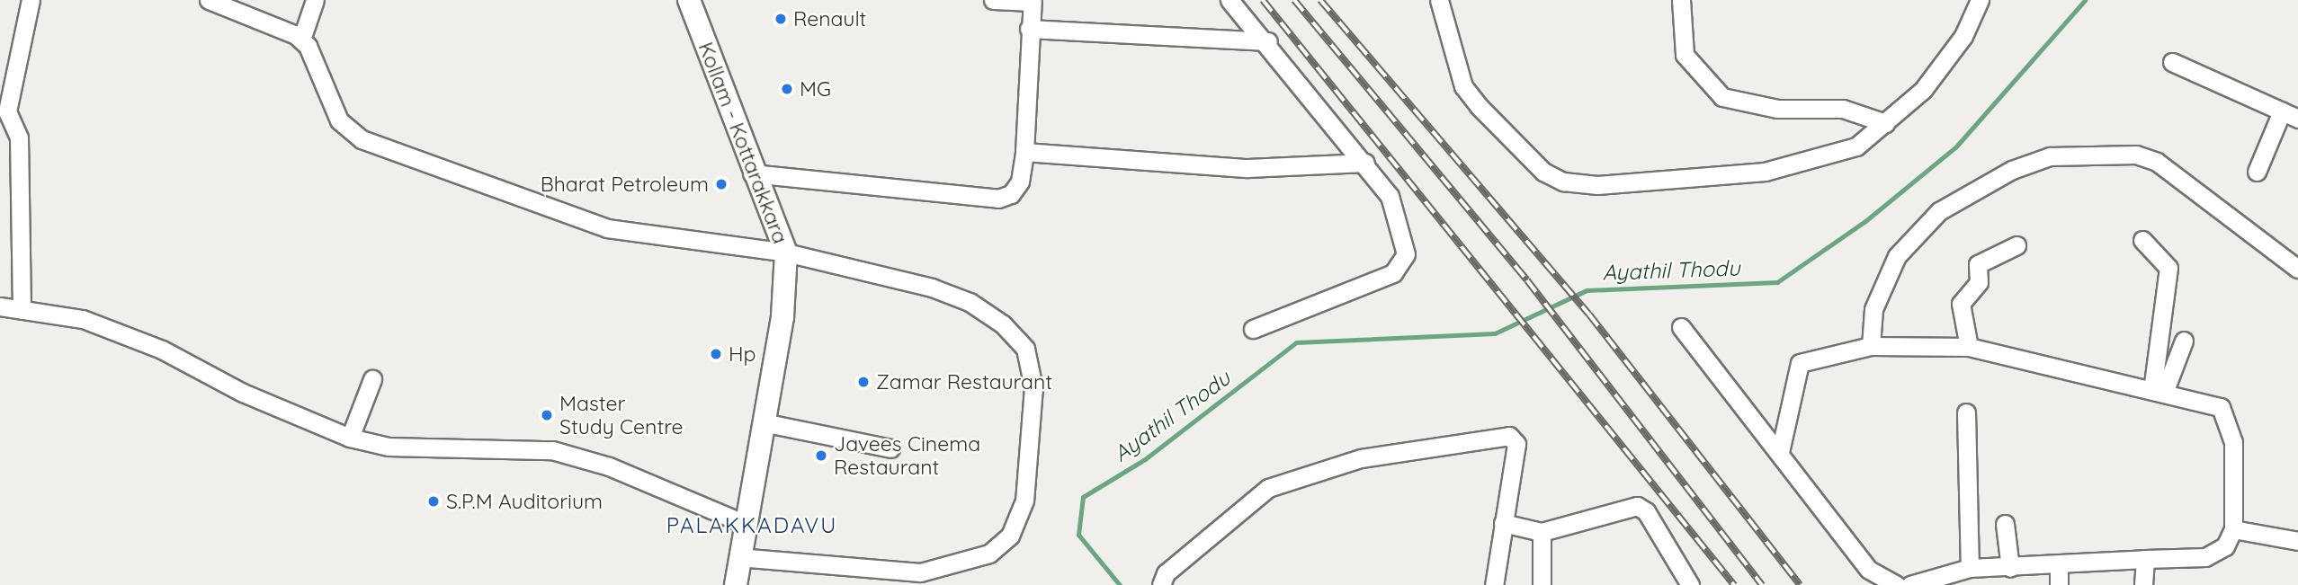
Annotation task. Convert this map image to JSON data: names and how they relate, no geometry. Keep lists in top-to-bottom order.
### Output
{
  "streets": {
    "main road": ["Kollam - Kottarakkara"]
  },
  "districts": ["PALAKKADAVU"],
  "water": ["Ayathil Thodu"],
  "places": [
    "Renault",
    "MG",
    "Bharat Petroleum",
    "Hp",
    "Zamar Restaurant",
    "Master Study Centre",
    "Javees Cinema Restaurant",
    "S.P.M Auditorium"
  ]
}
